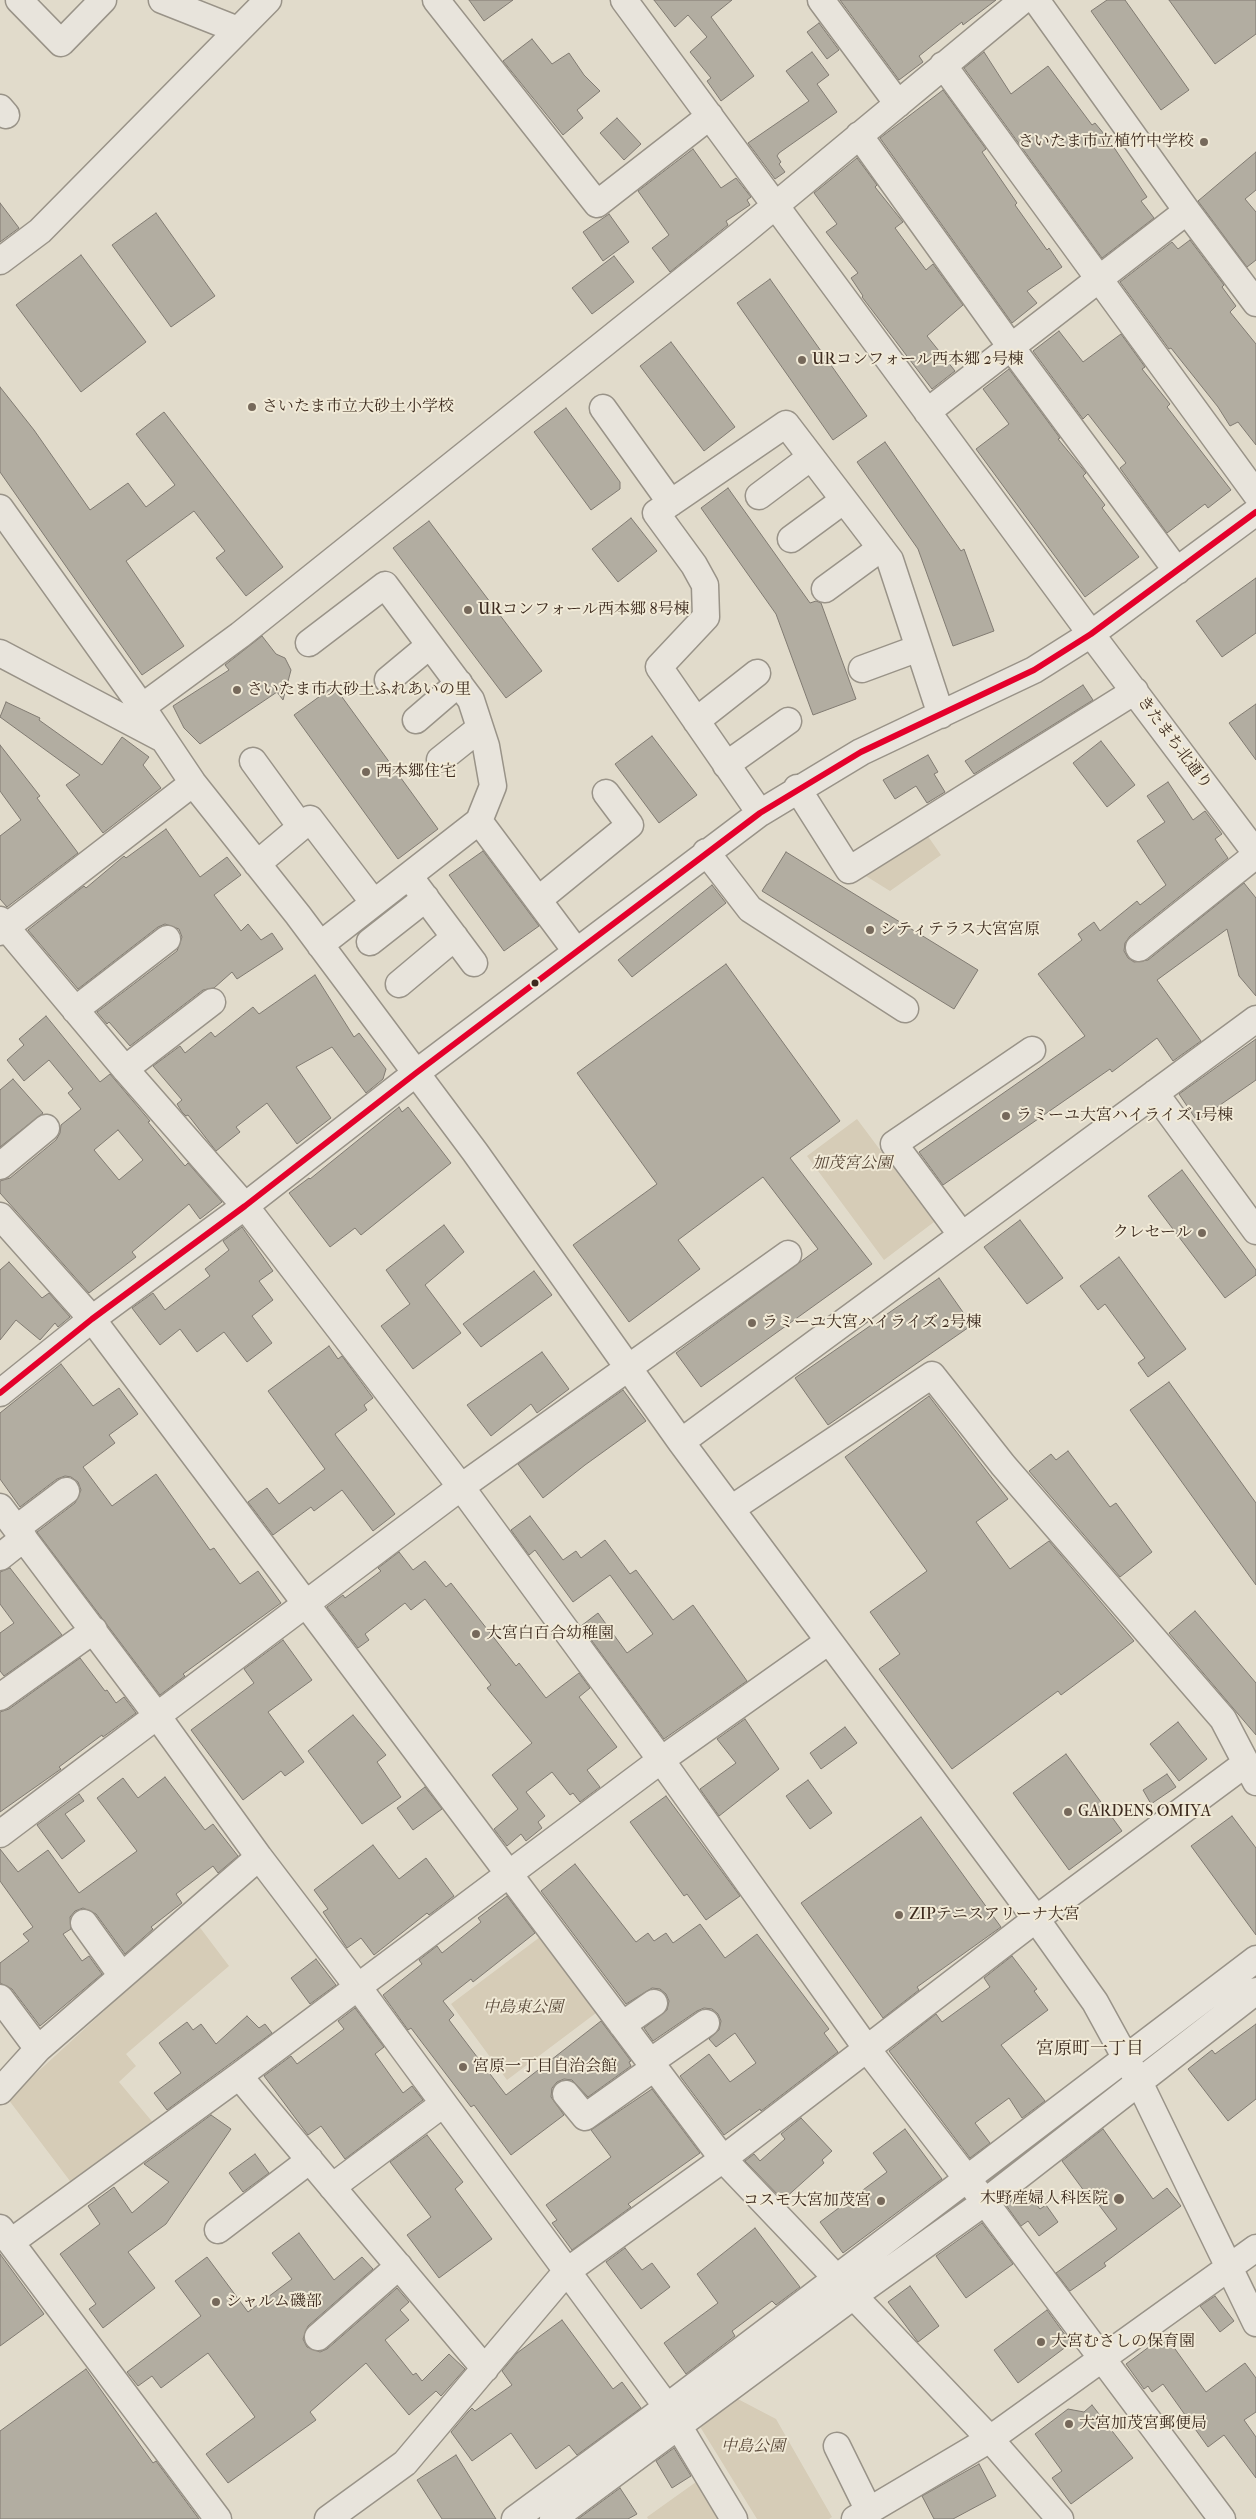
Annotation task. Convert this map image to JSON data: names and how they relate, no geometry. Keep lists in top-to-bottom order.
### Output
{
  "streets": {
    "street": ["きたまち北通り"]
  },
  "districts": ["宮原町一丁目"],
  "parks": ["加茂宮公園", "中島東公園", "中島公園"],
  "places": [
    "さいたま市立植竹中学校",
    "URコンフォール西本郷 2号棟",
    "さいたま市立大砂土小学校",
    "URコンフォール西本郷 8号棟",
    "さいたま市大砂土ふれあいの里",
    "西本郷住宅",
    "シティテラス大宮宮原",
    "ラミーユ大宮ハイライズ 1号棟",
    "クレセール",
    "ラミーユ大宮ハイライズ 2号棟",
    "大宮白百合幼稚園",
    "GARDENS OMIYA",
    "ZIPテニスアリーナ大宮",
    "宮原一丁目自治会館",
    "木野産婦人科医院",
    "コスモ大宮加茂宮",
    "シャルム磯部",
    "大宮むさしの保育園",
    "大宮加茂宮郵便局"
  ]
}
